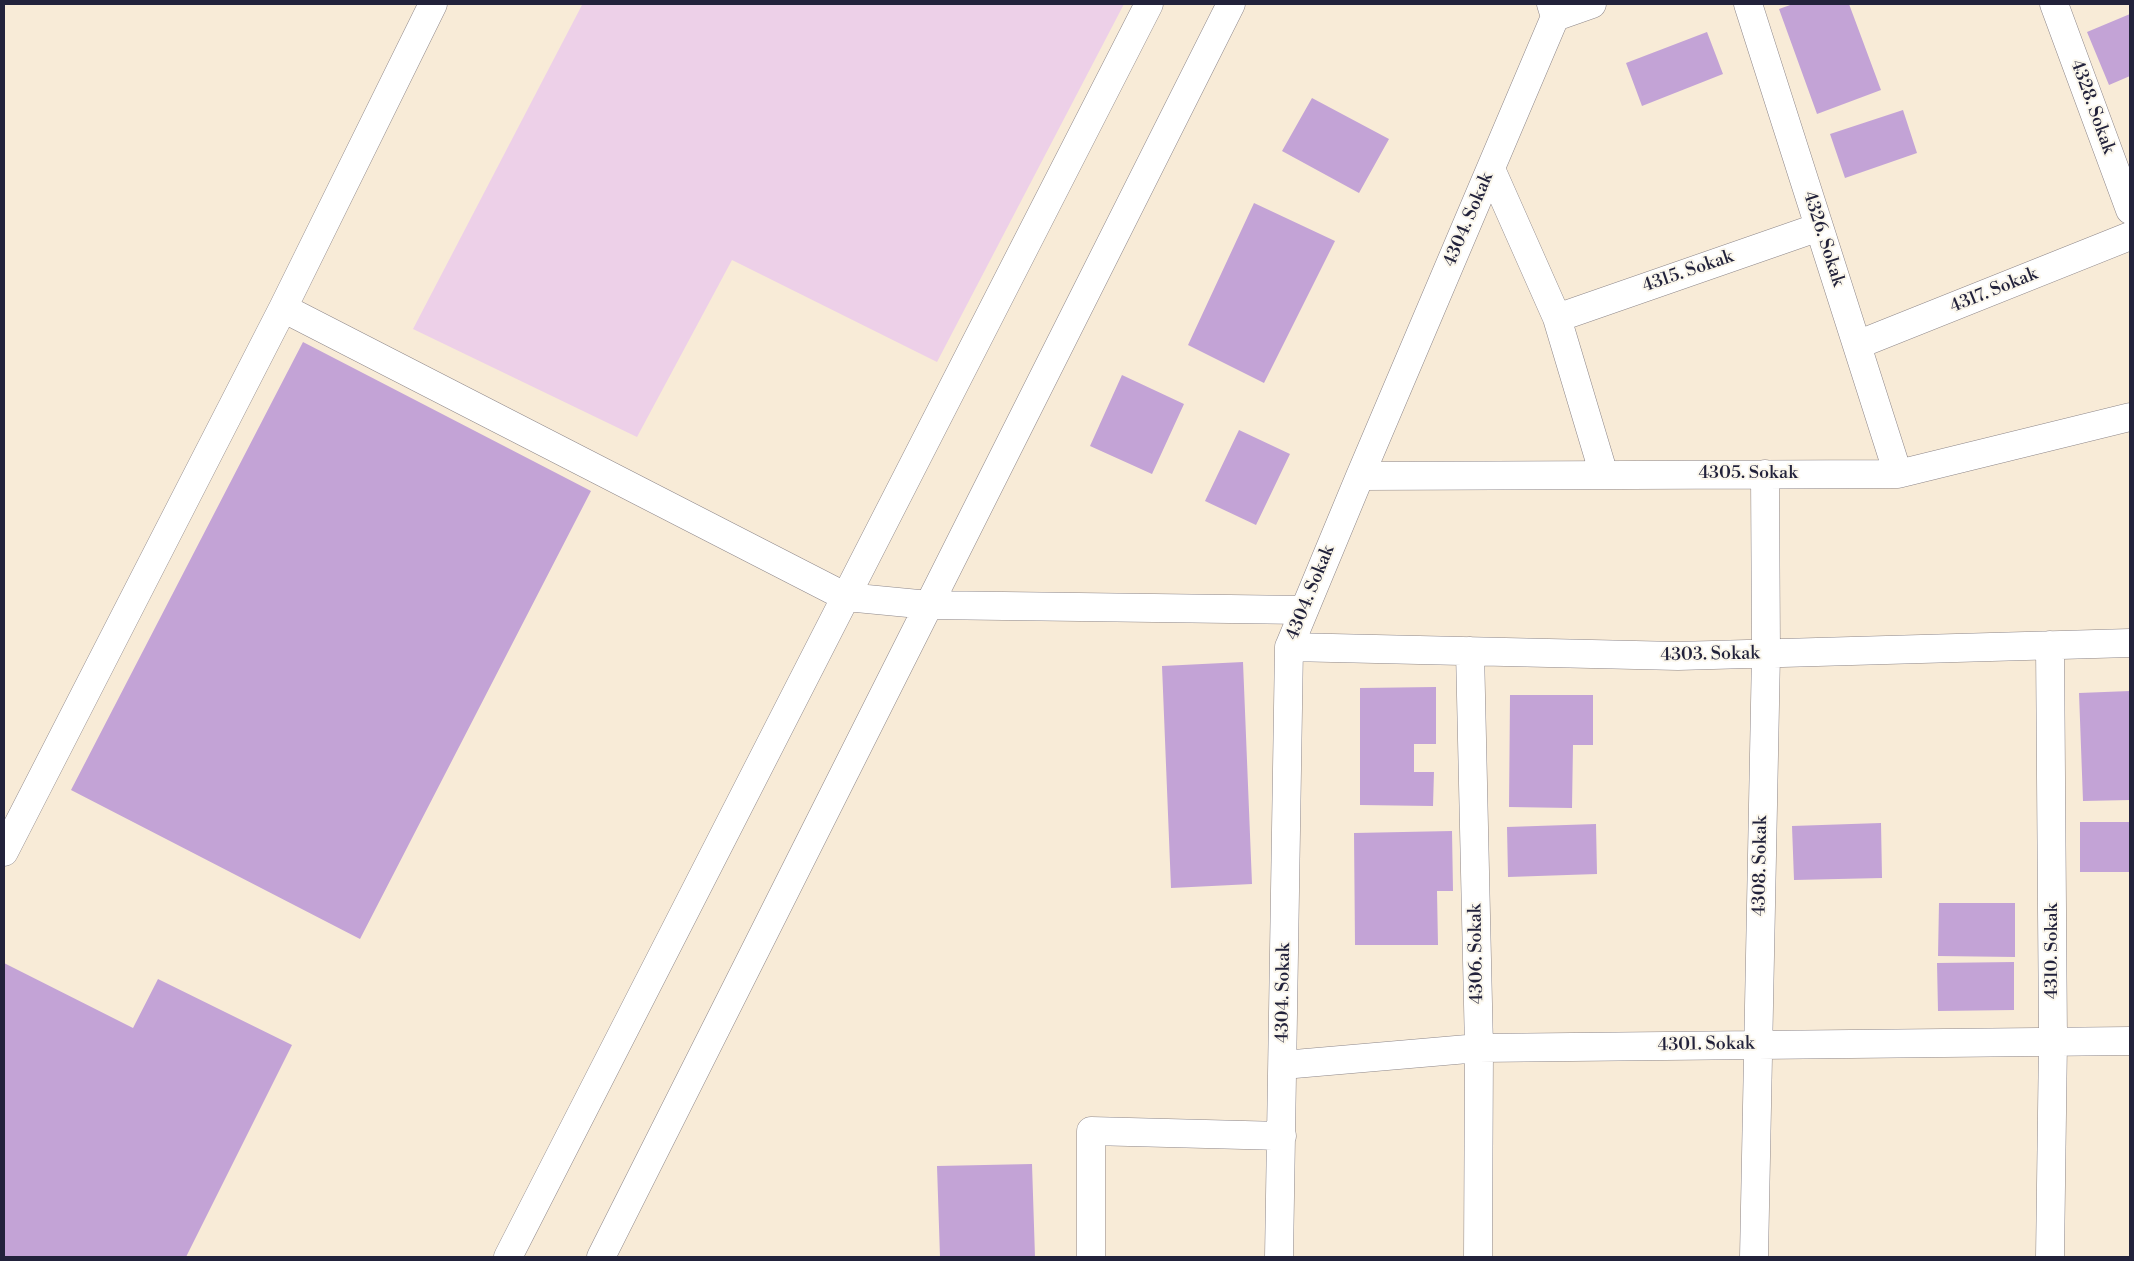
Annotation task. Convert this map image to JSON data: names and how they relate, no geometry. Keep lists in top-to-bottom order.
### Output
{
  "streets": {
    "street": [
      "4328. Sokak",
      "4304. Sokak",
      "4326. Sokak",
      "4315. Sokak",
      "4317. Sokak",
      "4305. Sokak",
      "4303. Sokak",
      "4308. Sokak",
      "4310. Sokak",
      "4306. Sokak",
      "4301. Sokak"
    ]
  },
  "crossings": [
    ["4304. Sokak", "4305. Sokak"],
    ["4304. Sokak", "4303. Sokak"],
    ["4304. Sokak", "4301. Sokak"],
    ["4326. Sokak", "4315. Sokak"],
    ["4326. Sokak", "4317. Sokak"],
    ["4326. Sokak", "4305. Sokak"],
    ["4305. Sokak", "4308. Sokak"],
    ["4303. Sokak", "4308. Sokak"],
    ["4303. Sokak", "4310. Sokak"],
    ["4303. Sokak", "4306. Sokak"],
    ["4308. Sokak", "4301. Sokak"],
    ["4310. Sokak", "4301. Sokak"],
    ["4306. Sokak", "4301. Sokak"]
  ]
}
